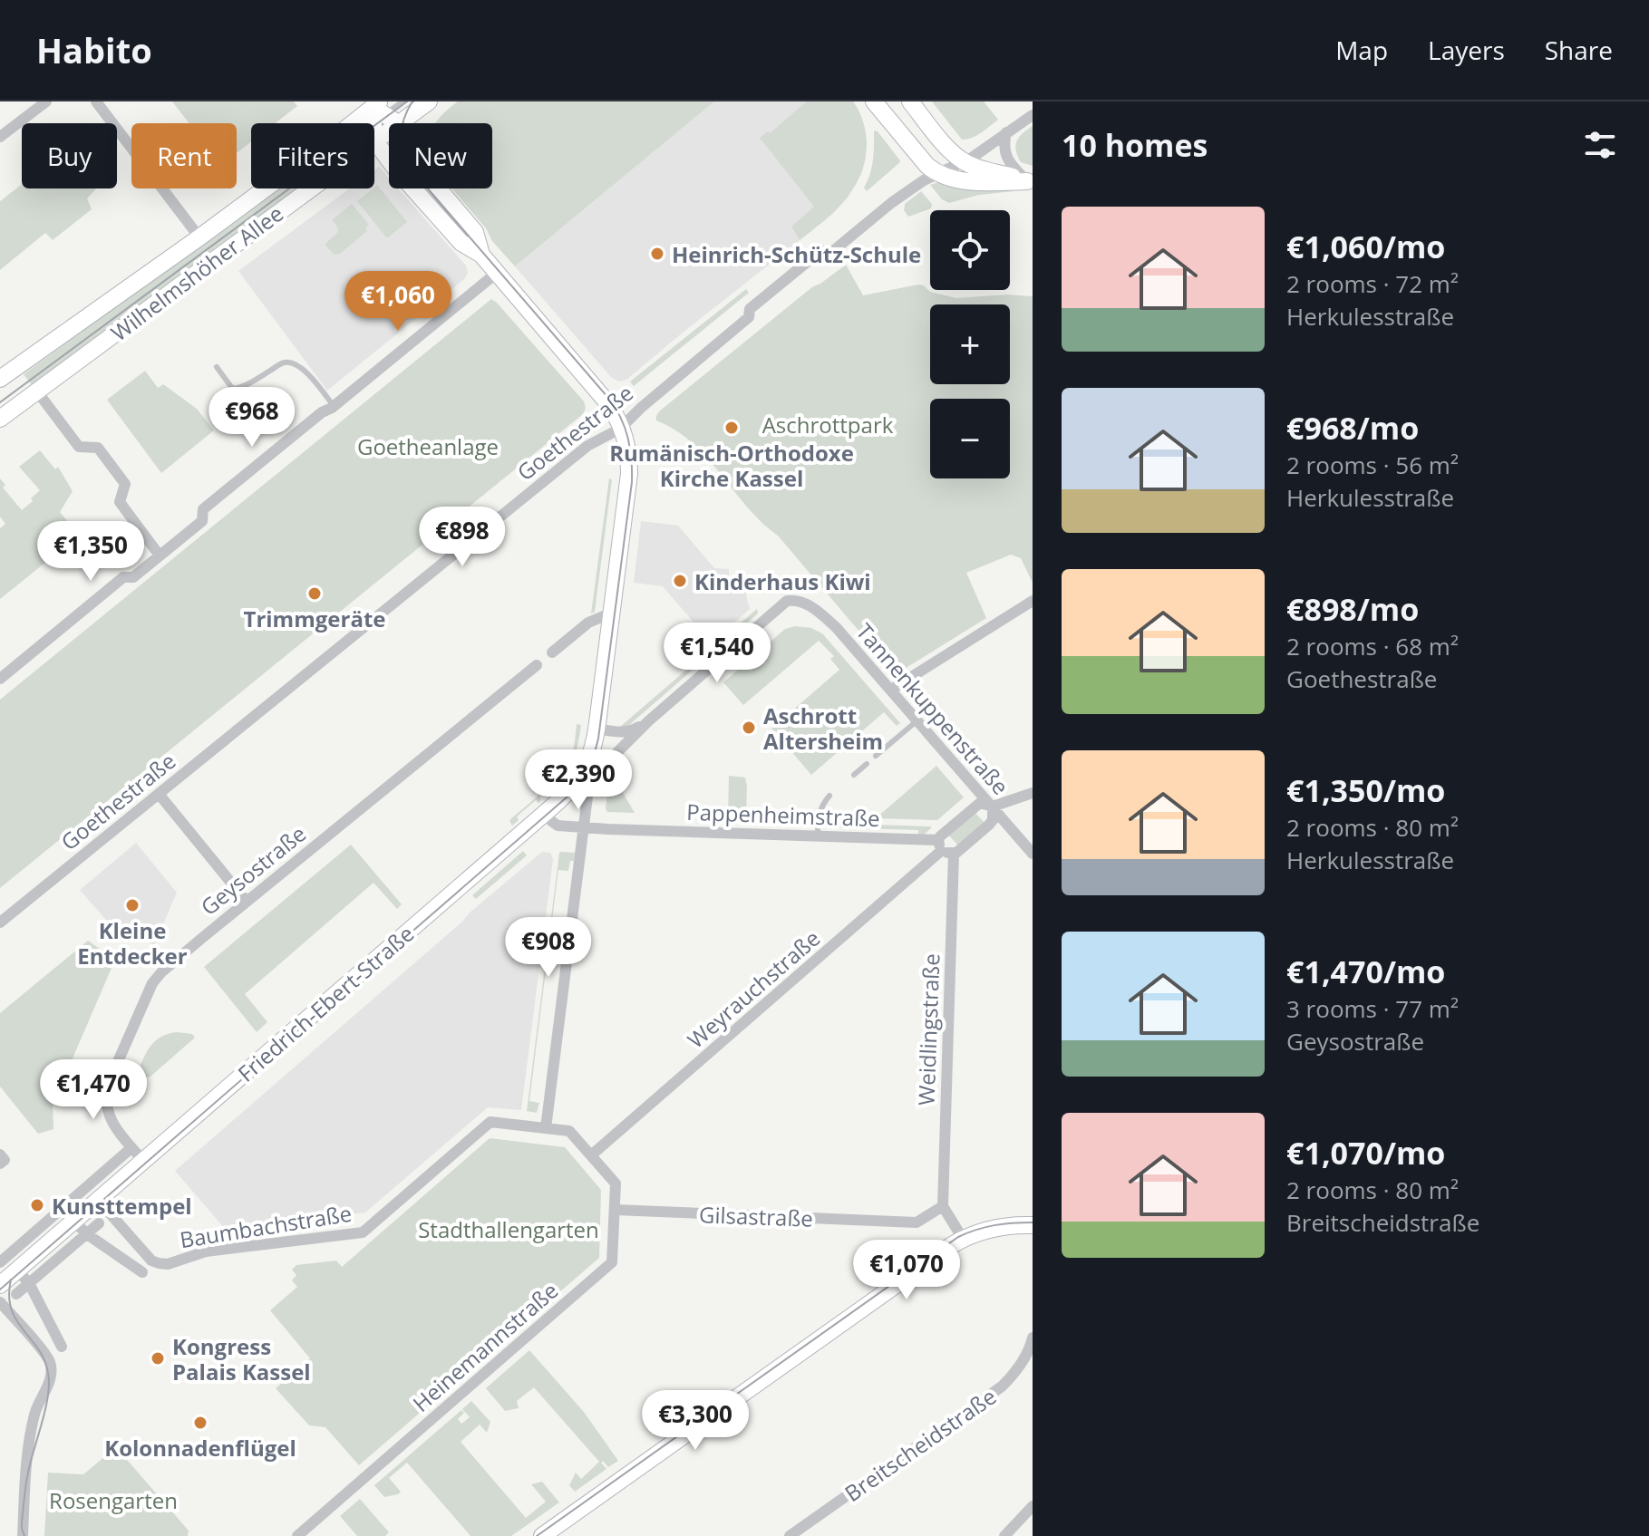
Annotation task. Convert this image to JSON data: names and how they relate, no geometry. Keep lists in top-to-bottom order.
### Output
{
  "streets": {
    "street": [
      "Wilhelmshöher Allee",
      "Goethestraße",
      "Tannenkuppenstraße",
      "Pappenheimstraße",
      "Geysostraße",
      "Weyrauchstraße",
      "Friedrich-Ebert-Straße",
      "Weidlingstraße",
      "Gilsastraße",
      "Baumbachstraße",
      "Heinemannstraße",
      "Breitscheidstraße"
    ]
  },
  "crossings": [
    ["Tannenkuppenstraße", "Weyrauchstraße"],
    ["Tannenkuppenstraße", "Friedrich-Ebert-Straße"],
    ["Pappenheimstraße", "Weyrauchstraße"],
    ["Pappenheimstraße", "Friedrich-Ebert-Straße"],
    ["Geysostraße", "Friedrich-Ebert-Straße"],
    ["Weyrauchstraße", "Baumbachstraße"],
    ["Weyrauchstraße", "Heinemannstraße"],
    ["Friedrich-Ebert-Straße", "Baumbachstraße"],
    ["Weidlingstraße", "Gilsastraße"],
    ["Gilsastraße", "Heinemannstraße"],
    ["Baumbachstraße", "Heinemannstraße"]
  ],
  "parks": [
    "Aschrottpark",
    "Goetheanlage",
    "Stadthallengarten",
    "Rosengarten"
  ],
  "places": [
    "Heinrich-Schütz-Schule",
    "Rumänisch-Orthodoxe Kirche Kassel",
    "Kinderhaus Kiwi",
    "Trimmgeräte",
    "Aschrott Altersheim",
    "Kleine Entdecker",
    "Kunsttempel",
    "Kongress Palais Kassel",
    "Kolonnadenflügel"
  ],
  "page": {
    "header": "Habito",
    "nav": ["Map", "Layers", "Share"],
    "heading": "10 homes",
    "chip": [
      "Buy",
      "Rent",
      "Filters",
      "New"
    ],
    "list": [
      {
        "name": "€1,060/mo",
        "note": "2 rooms · 72 m² · Herkulesstraße"
      },
      {
        "name": "€968/mo",
        "note": "2 rooms · 56 m² · Herkulesstraße"
      },
      {
        "name": "€898/mo",
        "note": "2 rooms · 68 m² · Goethestraße"
      },
      {
        "name": "€1,350/mo",
        "note": "2 rooms · 80 m² · Herkulesstraße"
      },
      {
        "name": "€1,470/mo",
        "note": "3 rooms · 77 m² · Geysostraße"
      },
      {
        "name": "€1,070/mo",
        "note": "2 rooms · 80 m² · Breitscheidstraße"
      }
    ],
    "map_buttons": ["+", "−"],
    "price": [
      "€1,060",
      "€968",
      "€898",
      "€1,350",
      "€1,540",
      "€2,390",
      "€908",
      "€1,470",
      "€1,070",
      "€3,300"
    ]
  }
}
